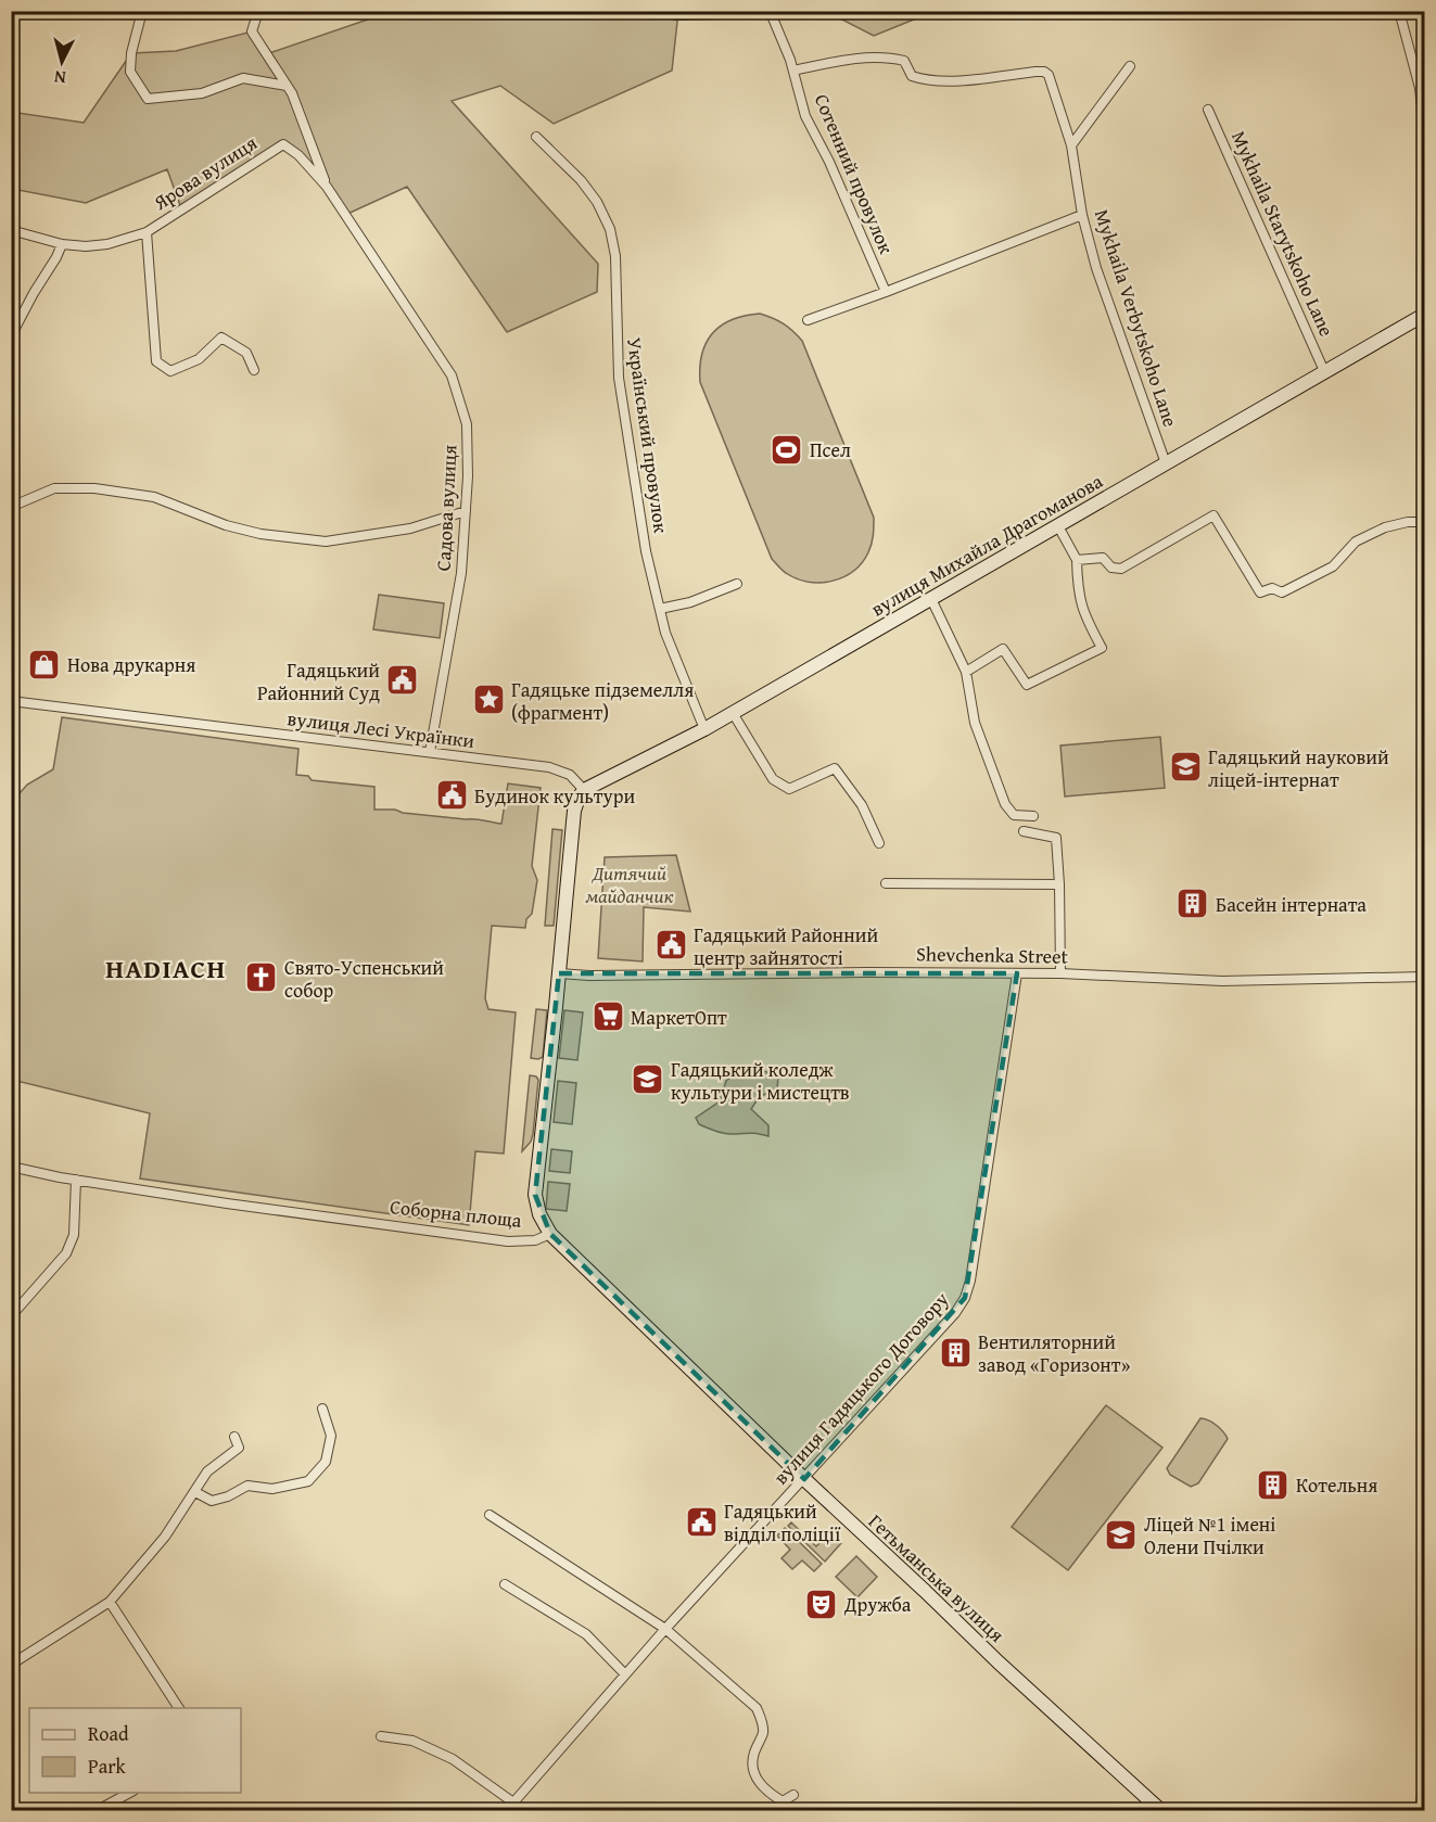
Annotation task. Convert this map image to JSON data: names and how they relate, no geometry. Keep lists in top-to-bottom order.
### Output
{
  "streets": {
    "street": [
      "Ярова вулиця",
      "Сотенний провулок",
      "Mykhaila Starytskoho Lane",
      "Mykhaila Verbytskoho Lane",
      "Український провулок",
      "Садова вулиця",
      "вулиця Михайла Драгоманова",
      "вулиця Лесі Українки",
      "Shevchenka Street",
      "Соборна площа",
      "вулиця Гадяцького Договору",
      "Гетьманська вулиця"
    ]
  },
  "crossings": [
    ["Ярова вулиця", "Садова вулиця"],
    ["Сотенний провулок", "Mykhaila Verbytskoho Lane"],
    ["Mykhaila Starytskoho Lane", "вулиця Михайла Драгоманова"],
    ["Mykhaila Verbytskoho Lane", "вулиця Михайла Драгоманова"],
    ["Український провулок", "вулиця Михайла Драгоманова"],
    ["Садова вулиця", "вулиця Лесі Українки"],
    ["вулиця Михайла Драгоманова", "вулиця Лесі Українки"],
    ["вулиця Михайла Драгоманова", "Соборна площа"],
    ["вулиця Лесі Українки", "Соборна площа"],
    ["Shevchenka Street", "Соборна площа"],
    ["Shevchenka Street", "вулиця Гадяцького Договору"],
    ["Соборна площа", "Гетьманська вулиця"],
    ["вулиця Гадяцького Договору", "Гетьманська вулиця"]
  ],
  "districts": ["HADIACH"],
  "parks": ["Дитячий майданчик"],
  "places": {
    "sports": ["Псел"],
    "shop": ["Нова друкарня"],
    "public building": [
      "Гадяцький Районний Суд",
      "Будинок культури",
      "Гадяцький Районний центр зайнятості",
      "Гадяцький відділ поліції"
    ],
    "place": ["Гадяцьке підземелля (фрагмент)"],
    "school or university": ["Гадяцький науковий ліцей-інтернат", "Гадяцький коледж культури і мистецтв", "Ліцей №1 імені Олени Пчілки"],
    "building": ["Басейн інтерната", "Вентиляторний завод «Горизонт»", "Котельня"],
    "church": ["Свято-Успенський собор"],
    "supermarket": ["МаркетОпт"],
    "theatre": ["Дружба"]
  },
  "legend": ["Road", "Park"],
  "north": "bottom"
}
